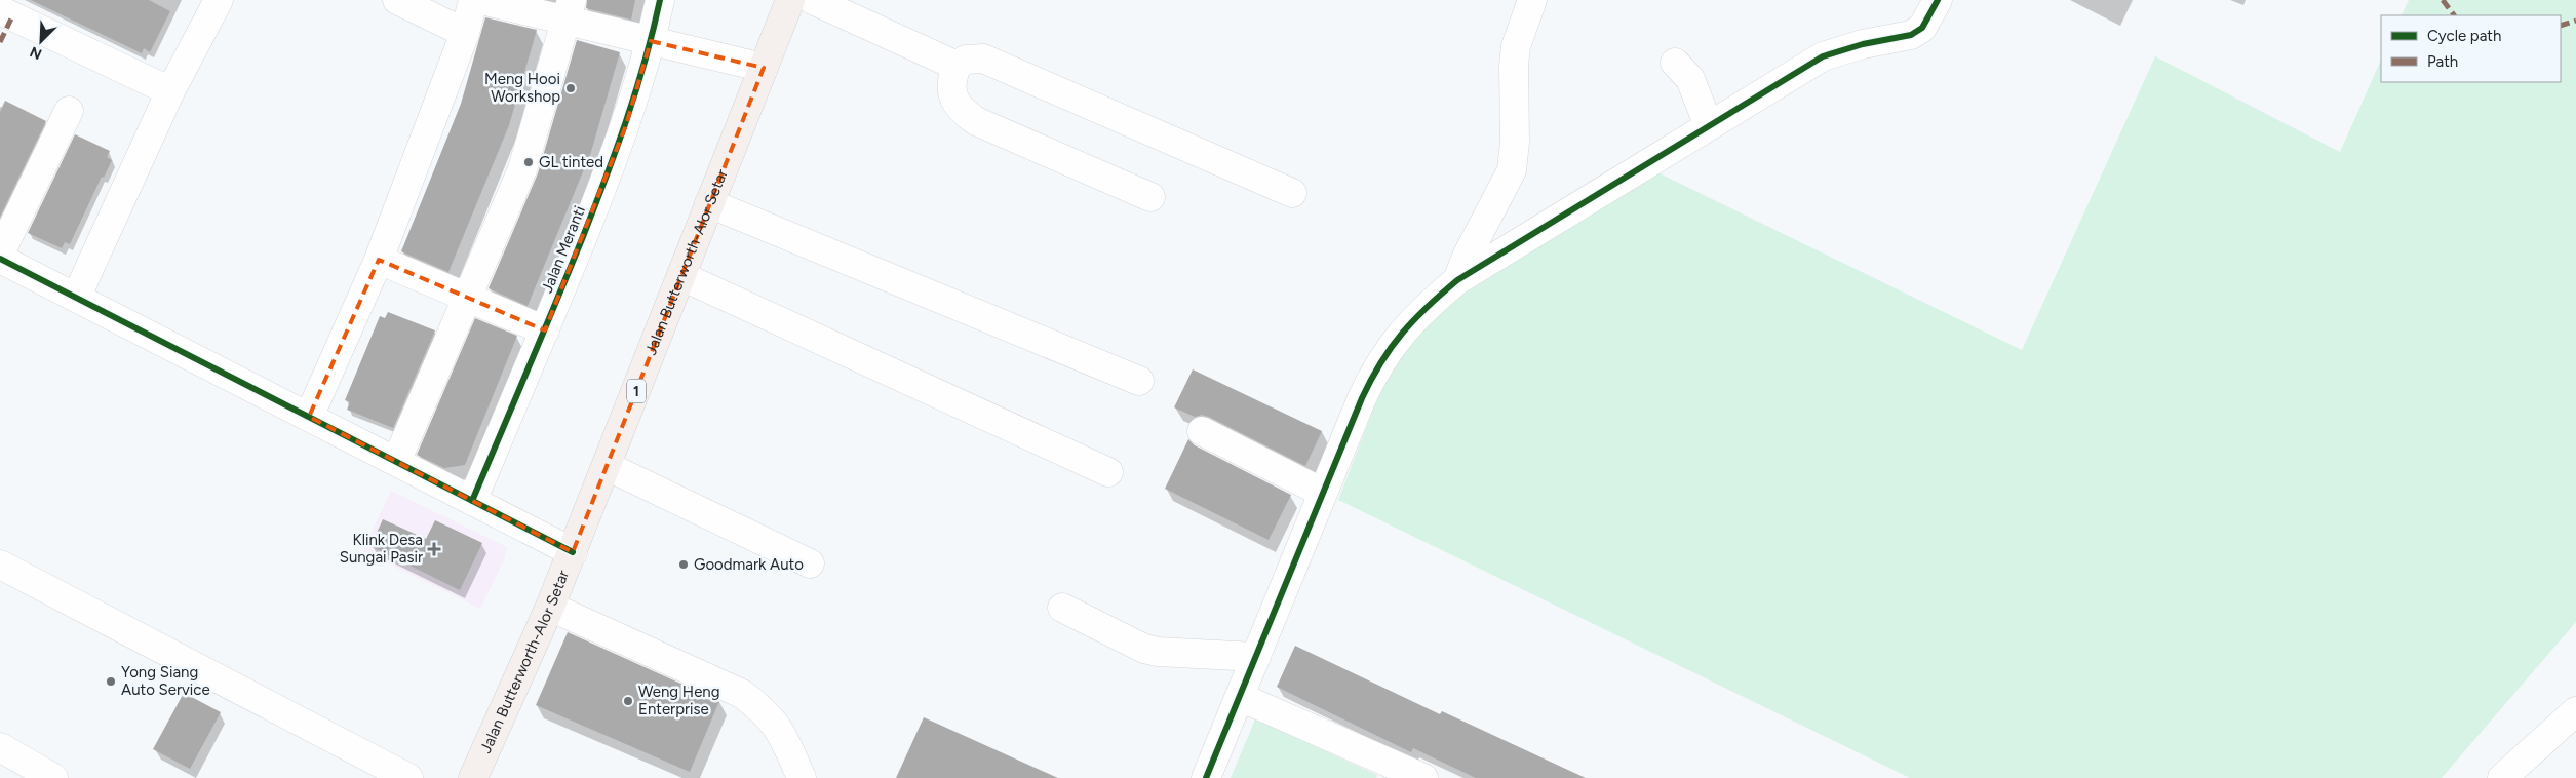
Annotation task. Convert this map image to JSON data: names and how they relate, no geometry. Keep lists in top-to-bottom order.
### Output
{
  "streets": {
    "main road": ["Jalan Butterworth-Alor Setar", "1"],
    "street": ["Jalan Meranti"]
  },
  "places": {
    "other": [
      "Meng Hooi Workshop",
      "GL tinted",
      "Goodmark Auto",
      "Yong Siang Auto Service",
      "Weng Heng Enterprise"
    ],
    "health": ["Klink Desa Sungai Pasir"]
  },
  "legend": ["Cycle path", "Path"],
  "north": "bottom left"
}
